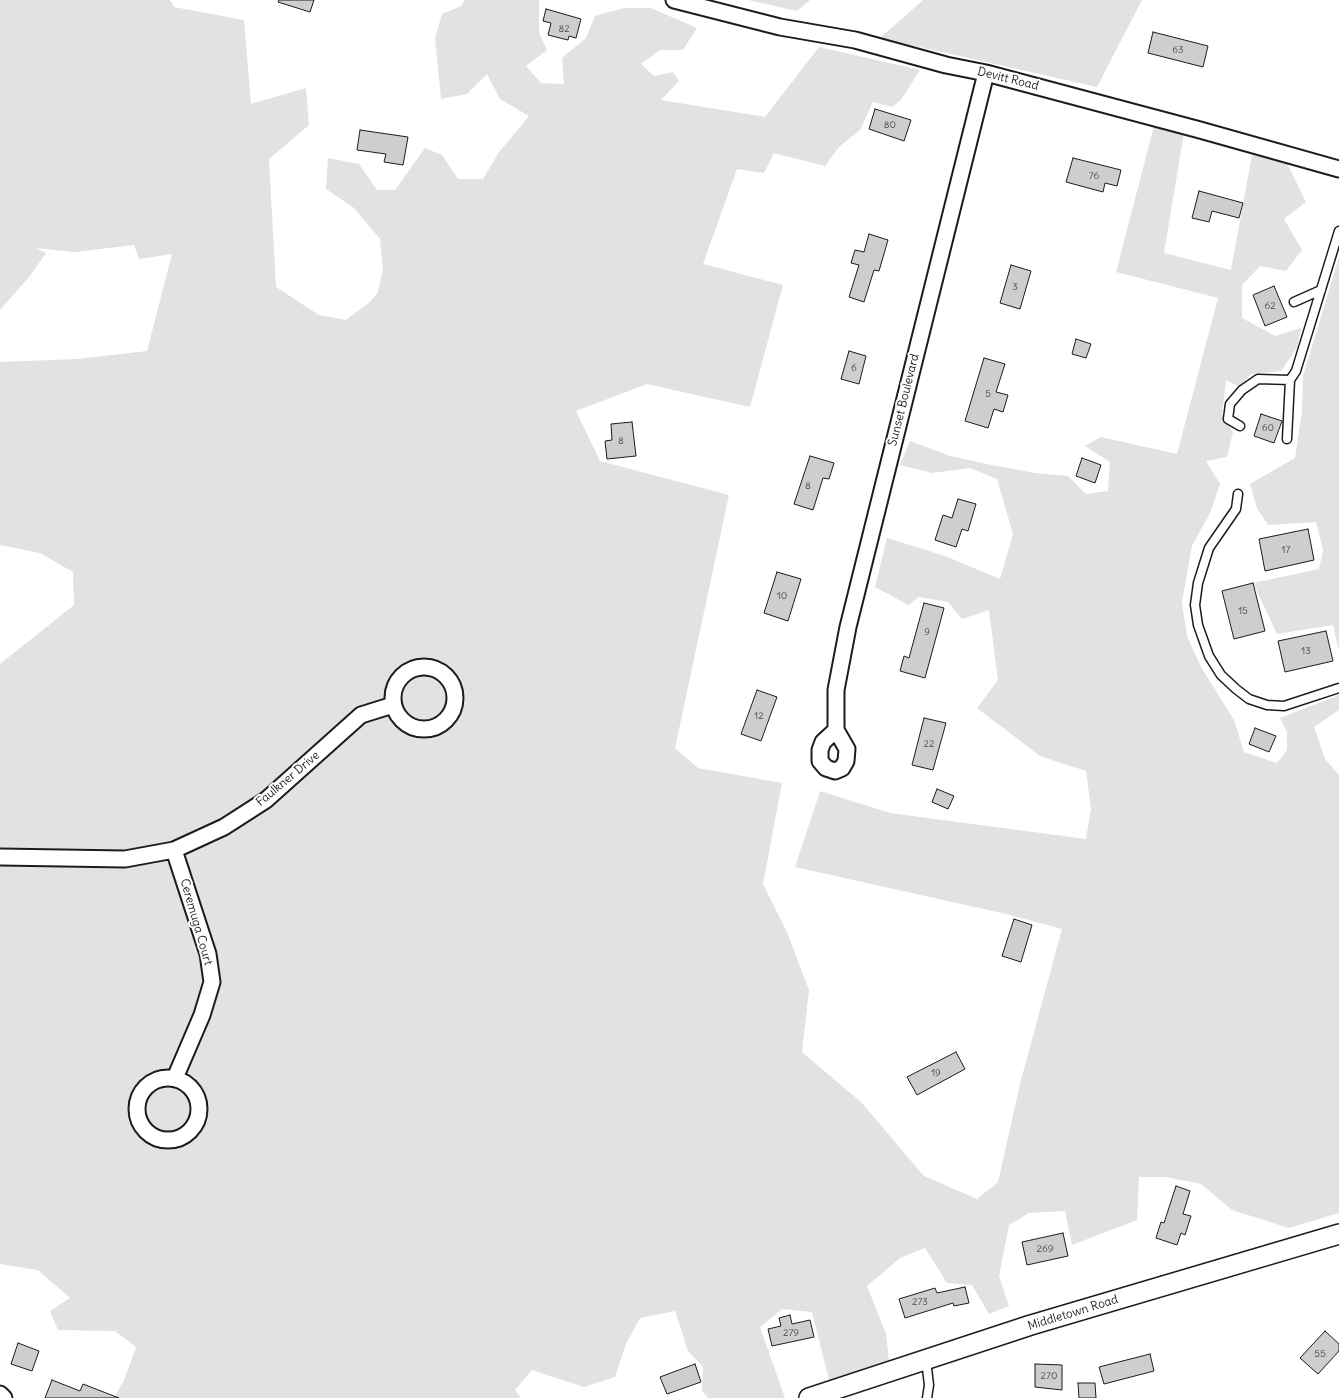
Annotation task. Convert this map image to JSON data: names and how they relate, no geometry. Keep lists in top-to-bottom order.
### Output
{
  "streets": {
    "street": [
      "Devitt Road",
      "Sunset Boulevard",
      "Faulkner Drive",
      "Ceremuga Court",
      "Middletown Road"
    ]
  },
  "crossings": [
    ["Devitt Road", "Sunset Boulevard"],
    ["Faulkner Drive", "Ceremuga Court"]
  ],
  "house_numbers": [
    "82",
    "63",
    "80",
    "76",
    "3",
    "62",
    "6",
    "5",
    "60",
    "8",
    "8",
    "17",
    "10",
    "15",
    "9",
    "13",
    "12",
    "22",
    "19",
    "269",
    "273",
    "279",
    "55",
    "270"
  ]
}
